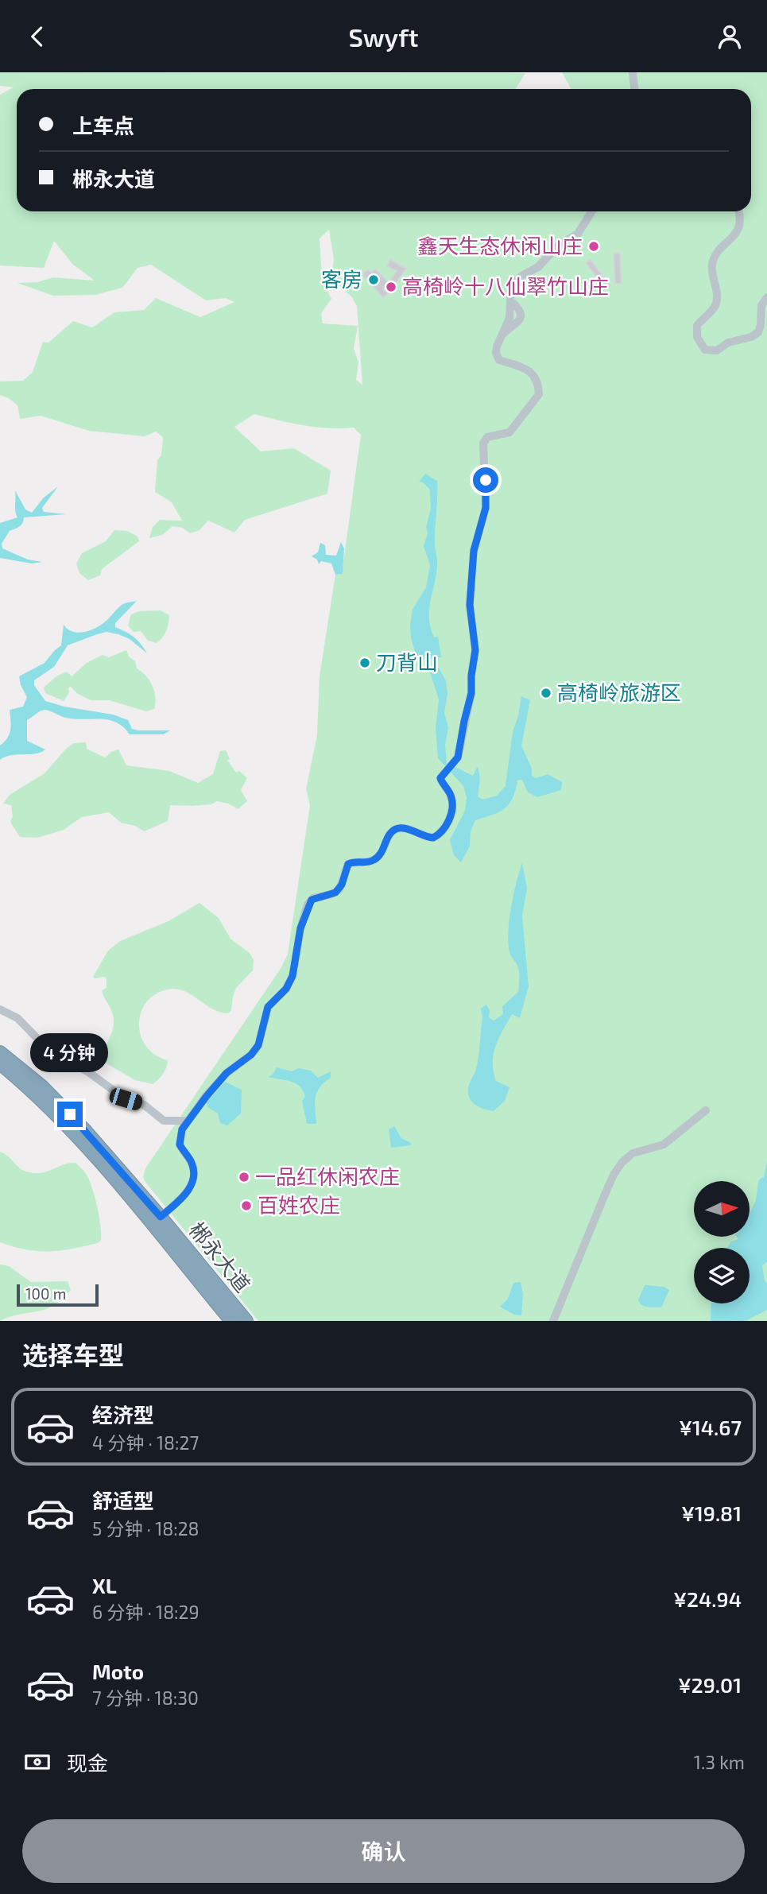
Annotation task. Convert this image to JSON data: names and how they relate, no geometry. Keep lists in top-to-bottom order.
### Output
{
  "streets": {
    "highway": ["郴永大道"]
  },
  "places": [
    "鑫天生态休闲山庄",
    "客房",
    "高椅岭十八仙翠竹山庄",
    "刀背山",
    "高椅岭旅游区",
    "一品红休闲农庄",
    "百姓农庄"
  ],
  "scale_bar": "100 m",
  "north": "right",
  "page": {
    "header": "Swyft",
    "banner": ["上车点", "郴永大道"],
    "bubble": "4 分钟",
    "scale": "100 m",
    "heading": "选择车型",
    "list": [
      {
        "name": "经济型",
        "note": "4 分钟 · 18:27",
        "value": "¥14.67"
      },
      {
        "name": "舒适型",
        "note": "5 分钟 · 18:28",
        "value": "¥19.81"
      },
      {
        "name": "XL",
        "note": "6 分钟 · 18:29",
        "value": "¥24.94"
      },
      {
        "name": "Moto",
        "note": "7 分钟 · 18:30",
        "value": "¥29.01"
      }
    ],
    "pay": ["现金", "1.3 km"],
    "buttons": "确认"
  }
}
